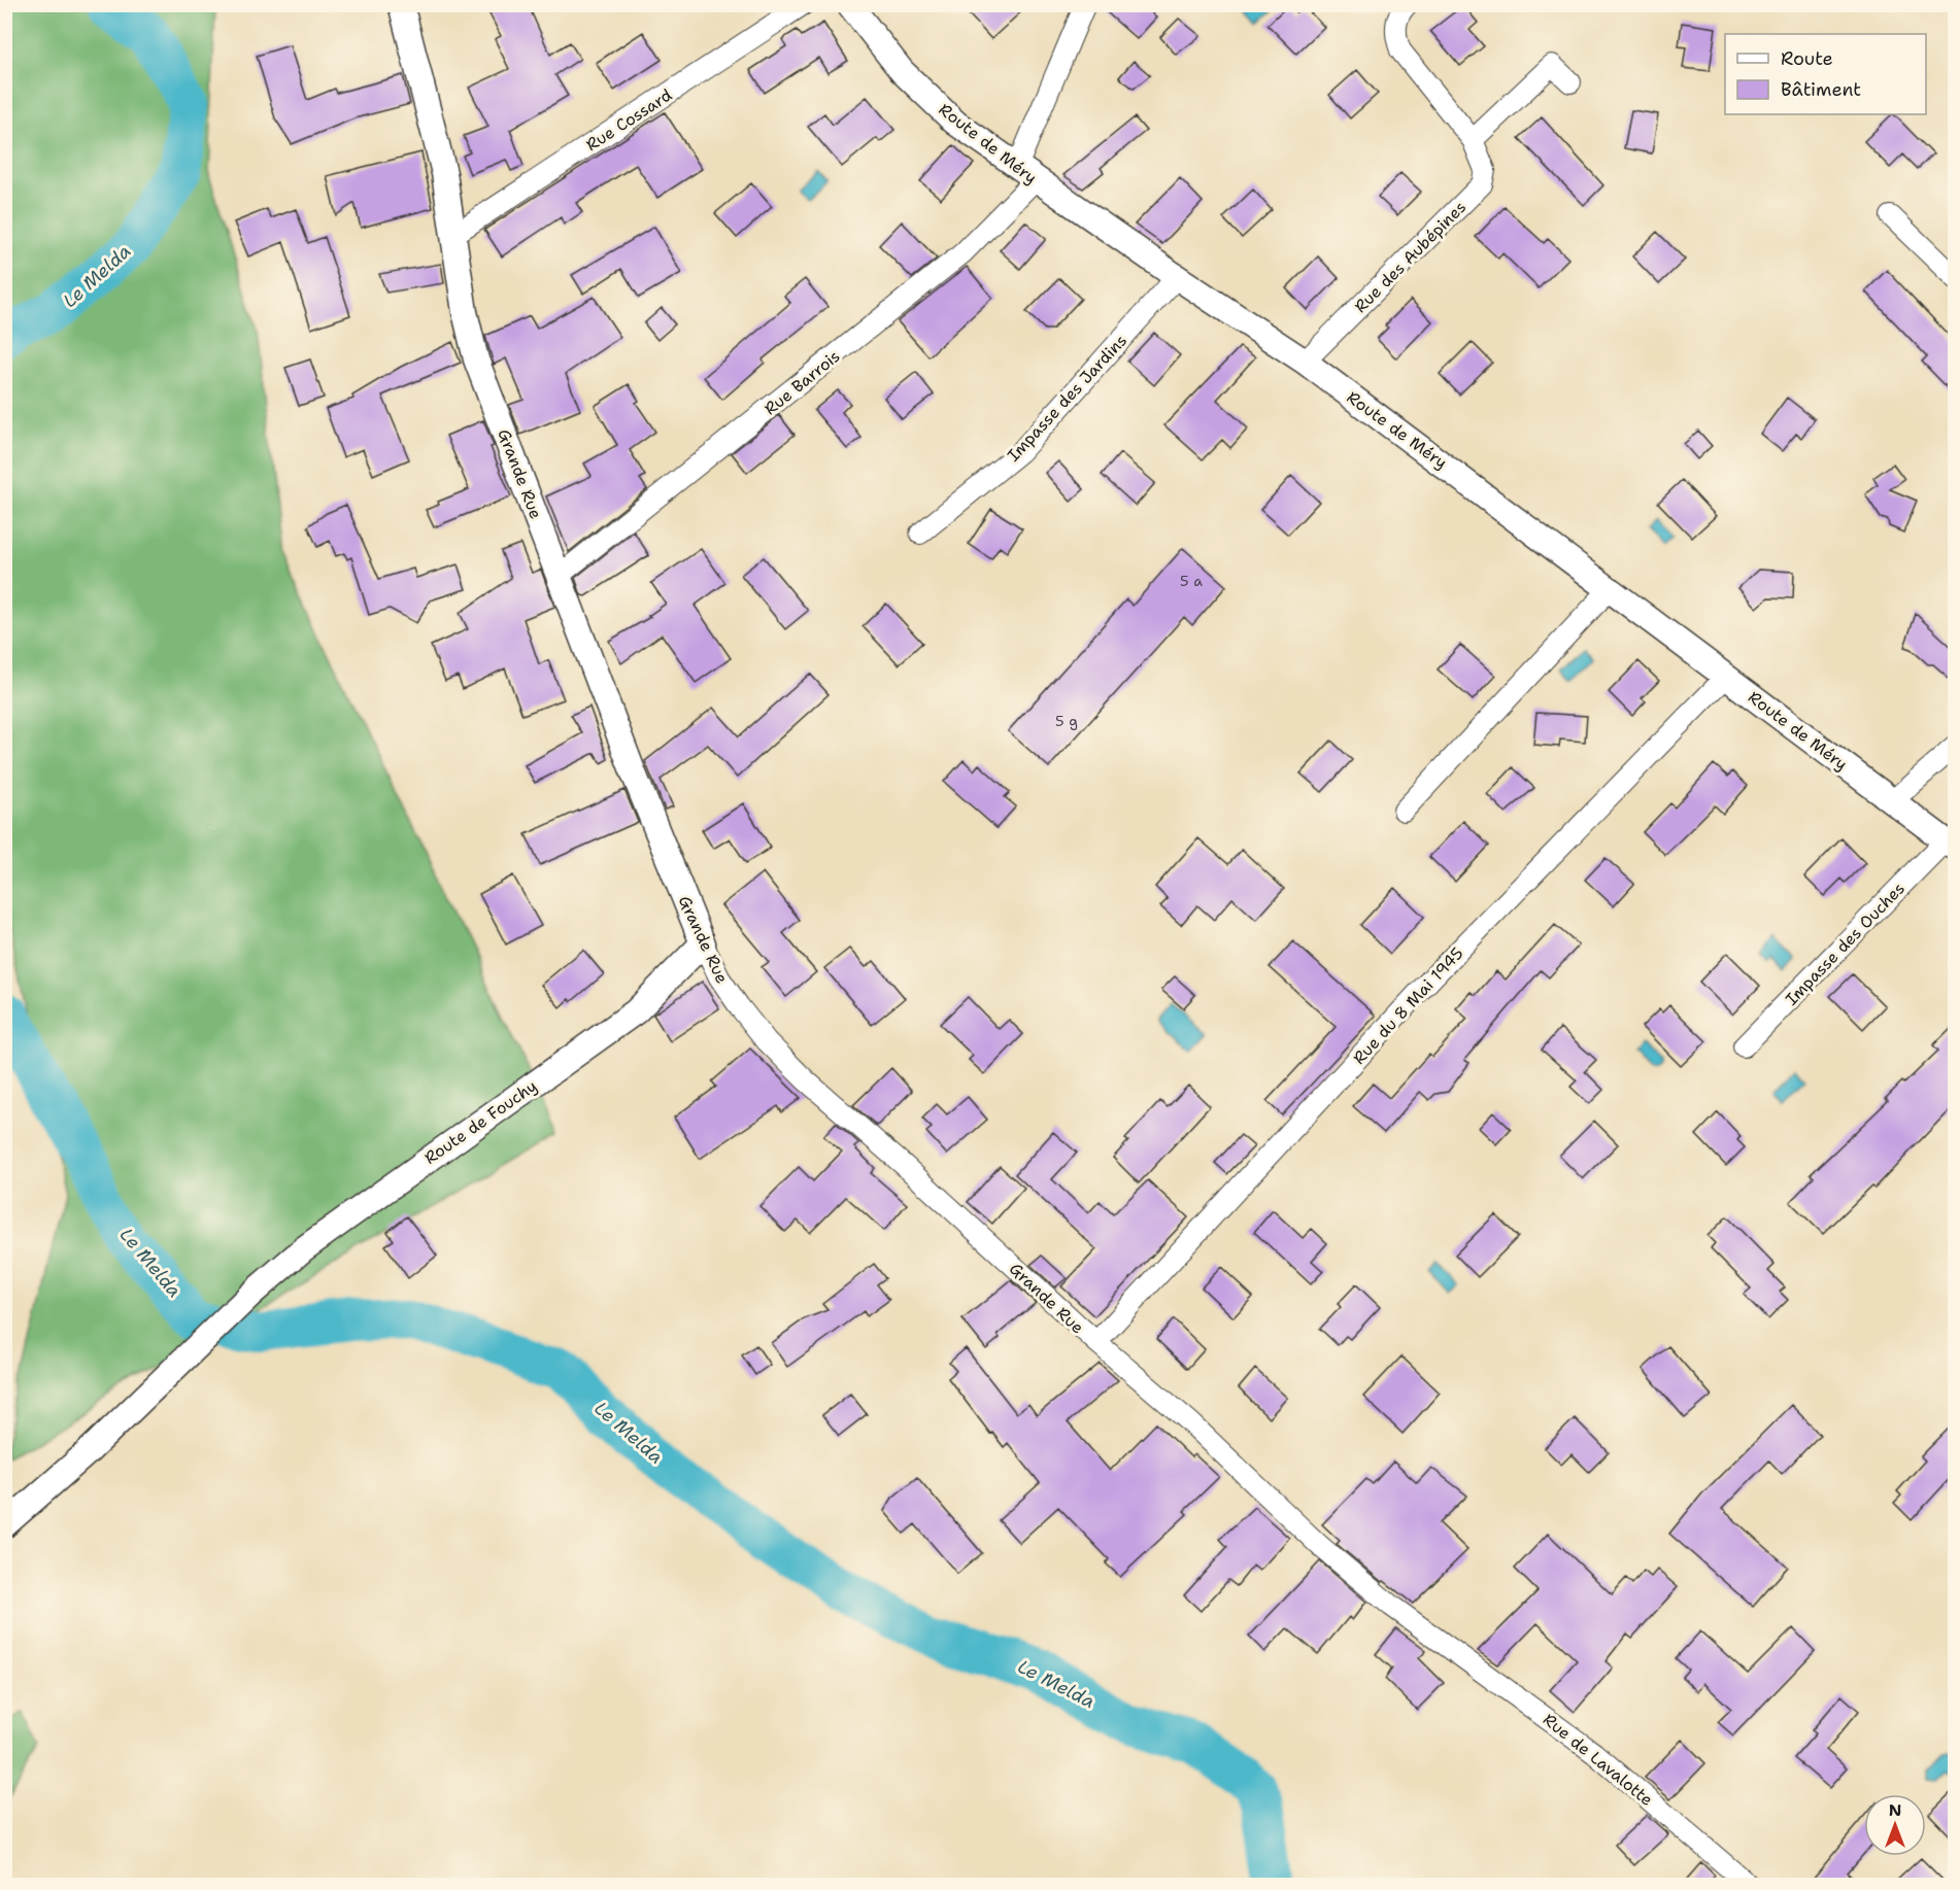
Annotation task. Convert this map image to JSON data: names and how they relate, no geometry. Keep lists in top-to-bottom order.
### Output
{
  "streets": {
    "street": [
      "Rue Cossard",
      "Route de Méry",
      "Rue des Aubépines",
      "Rue Barrois",
      "Impasse des Jardins",
      "Grande Rue",
      "Impasse des Ouches",
      "Rue du 8 Mai 1945",
      "Route de Fouchy",
      "Rue de Lavalotte"
    ]
  },
  "crossings": [
    ["Rue Cossard", "Grande Rue"],
    ["Route de Méry", "Rue des Aubépines"],
    ["Route de Méry", "Rue Barrois"],
    ["Route de Méry", "Impasse des Jardins"],
    ["Route de Méry", "Impasse des Ouches"],
    ["Route de Méry", "Rue du 8 Mai 1945"],
    ["Rue Barrois", "Grande Rue"],
    ["Grande Rue", "Rue du 8 Mai 1945"],
    ["Grande Rue", "Route de Fouchy"],
    ["Grande Rue", "Rue de Lavalotte"]
  ],
  "water": ["Le Melda"],
  "house_numbers": ["5 a", "5 g"],
  "legend": ["Route", "Bâtiment"],
  "north": "top"
}
